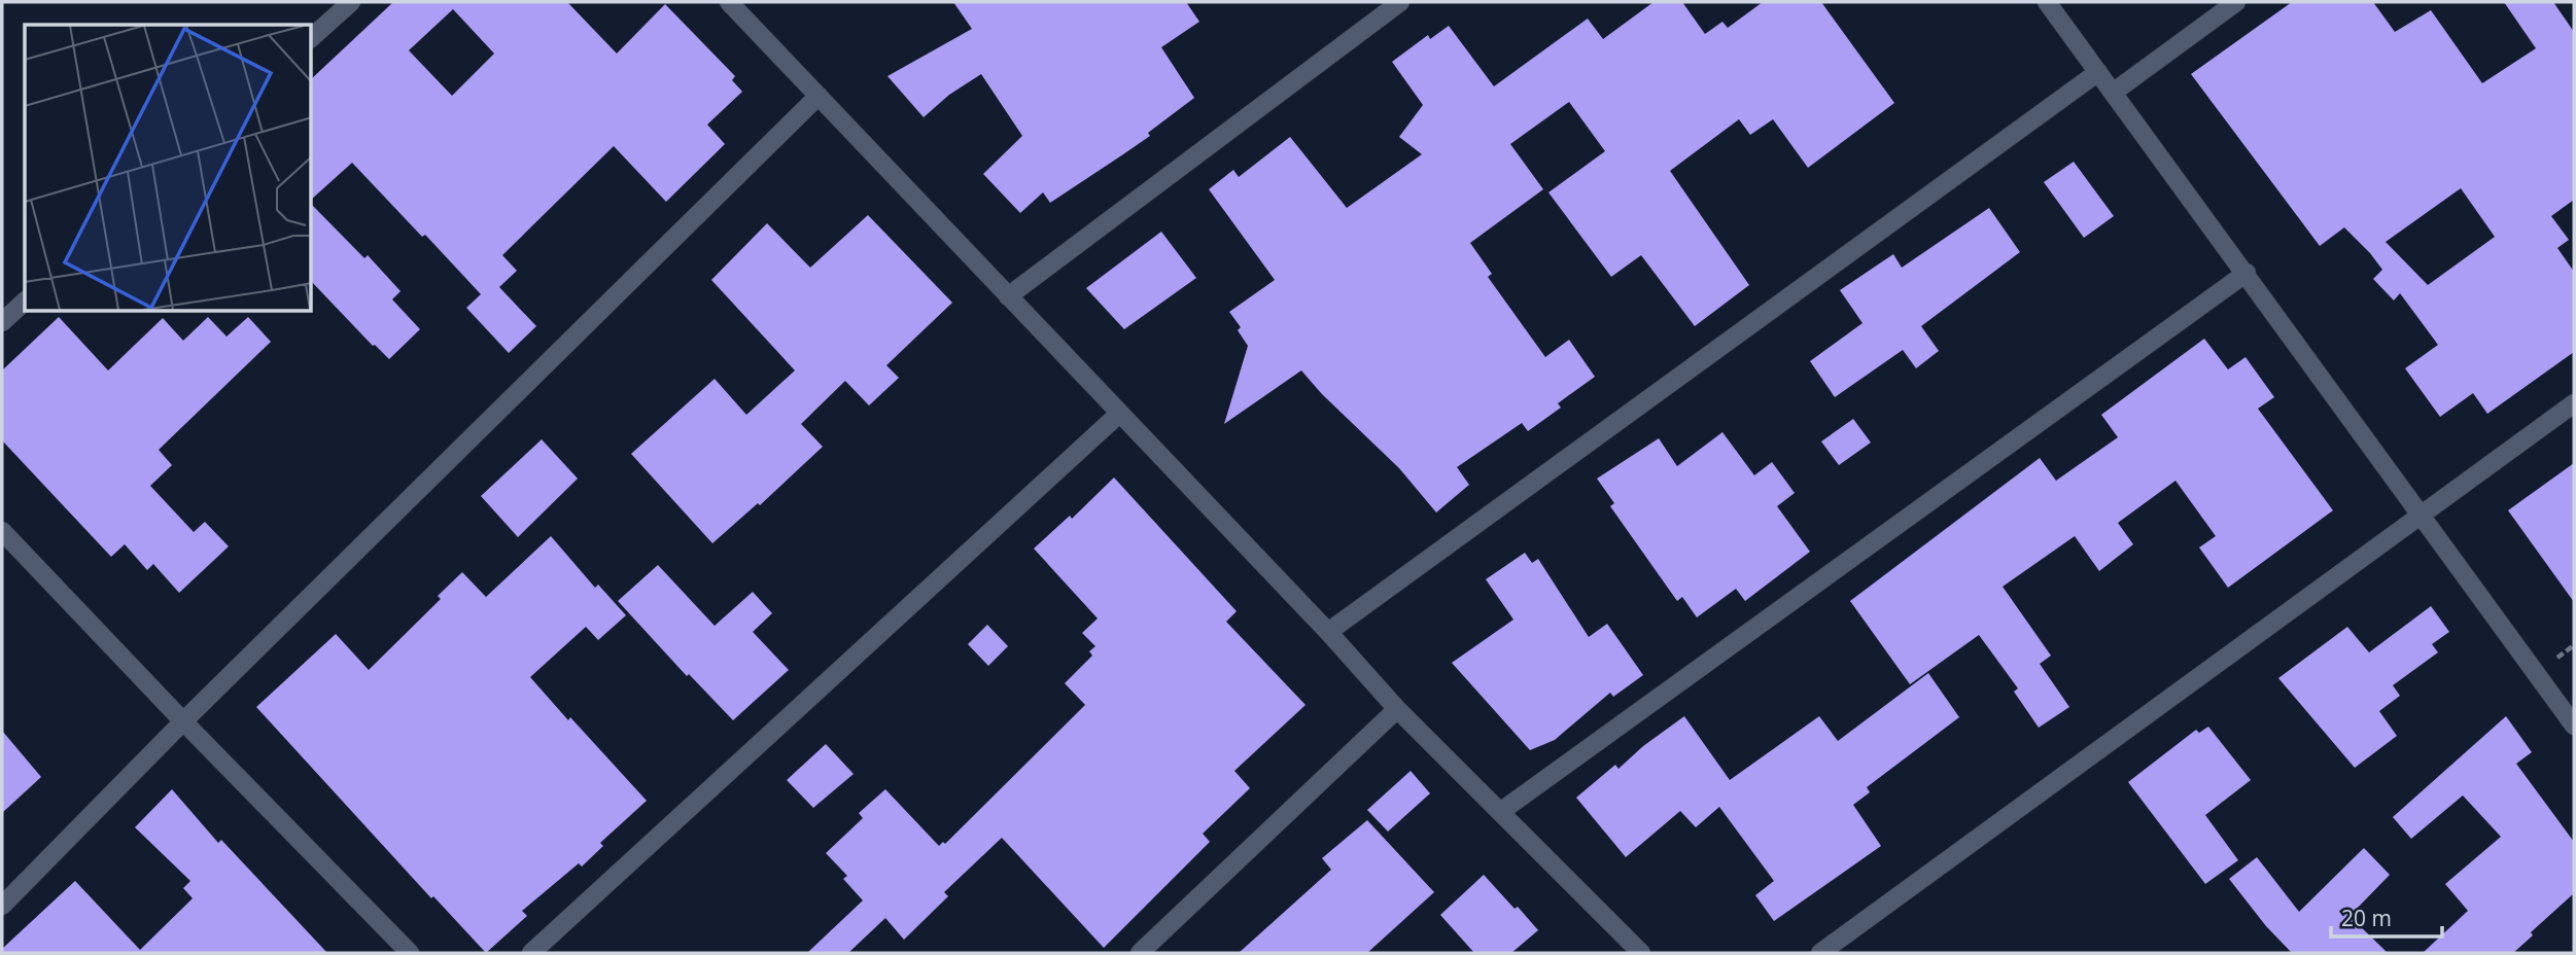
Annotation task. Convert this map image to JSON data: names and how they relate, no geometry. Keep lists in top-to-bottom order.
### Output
{
  "scale_bar": "20 m"
}
